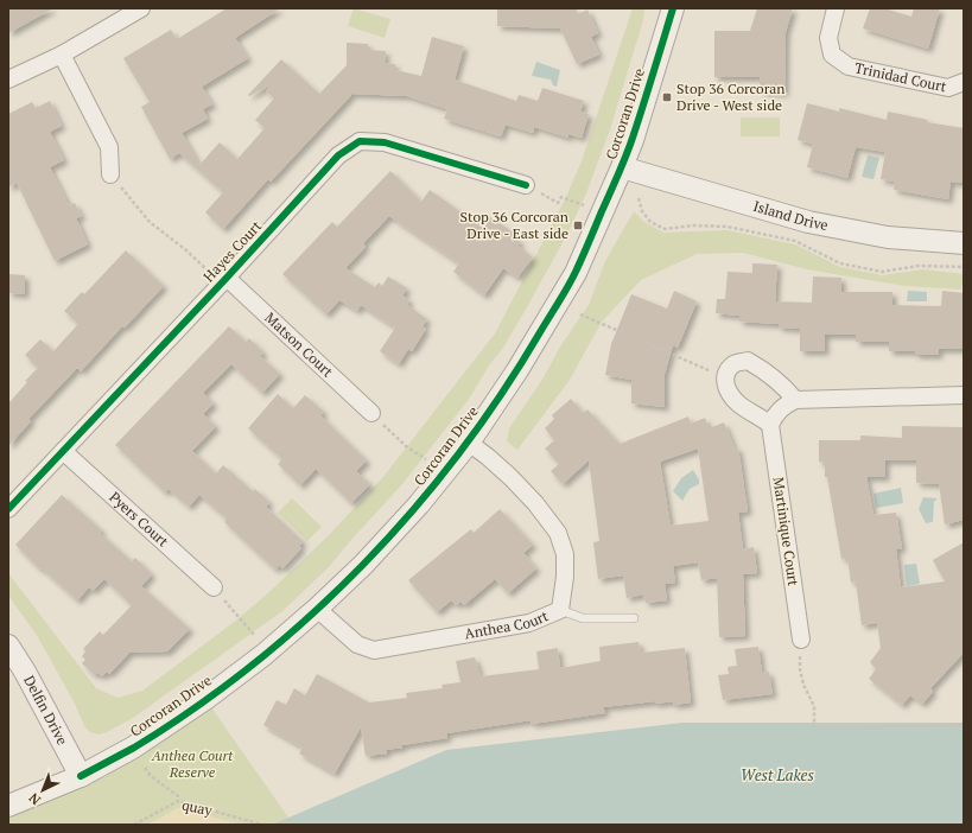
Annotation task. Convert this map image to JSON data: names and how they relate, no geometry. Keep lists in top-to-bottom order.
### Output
{
  "streets": {
    "street": [
      "Trinidad Court",
      "Corcoran Drive",
      "Island Drive",
      "Hayes Court",
      "Matson Court",
      "Pyers Court",
      "Martinique Court",
      "Anthea Court",
      "Delfin Drive"
    ],
    "path": ["quay"]
  },
  "crossings": [
    ["Corcoran Drive", "Island Drive"],
    ["Corcoran Drive", "Anthea Court"],
    ["Corcoran Drive", "Delfin Drive"],
    ["Hayes Court", "Matson Court"],
    ["Hayes Court", "Pyers Court"]
  ],
  "water": ["West Lakes"],
  "parks": ["Anthea Court Reserve"],
  "places": {
    "transit": ["Stop 36 Corcoran Drive - West side", "Stop 36 Corcoran Drive - East side"]
  },
  "north": "bottom left"
}
